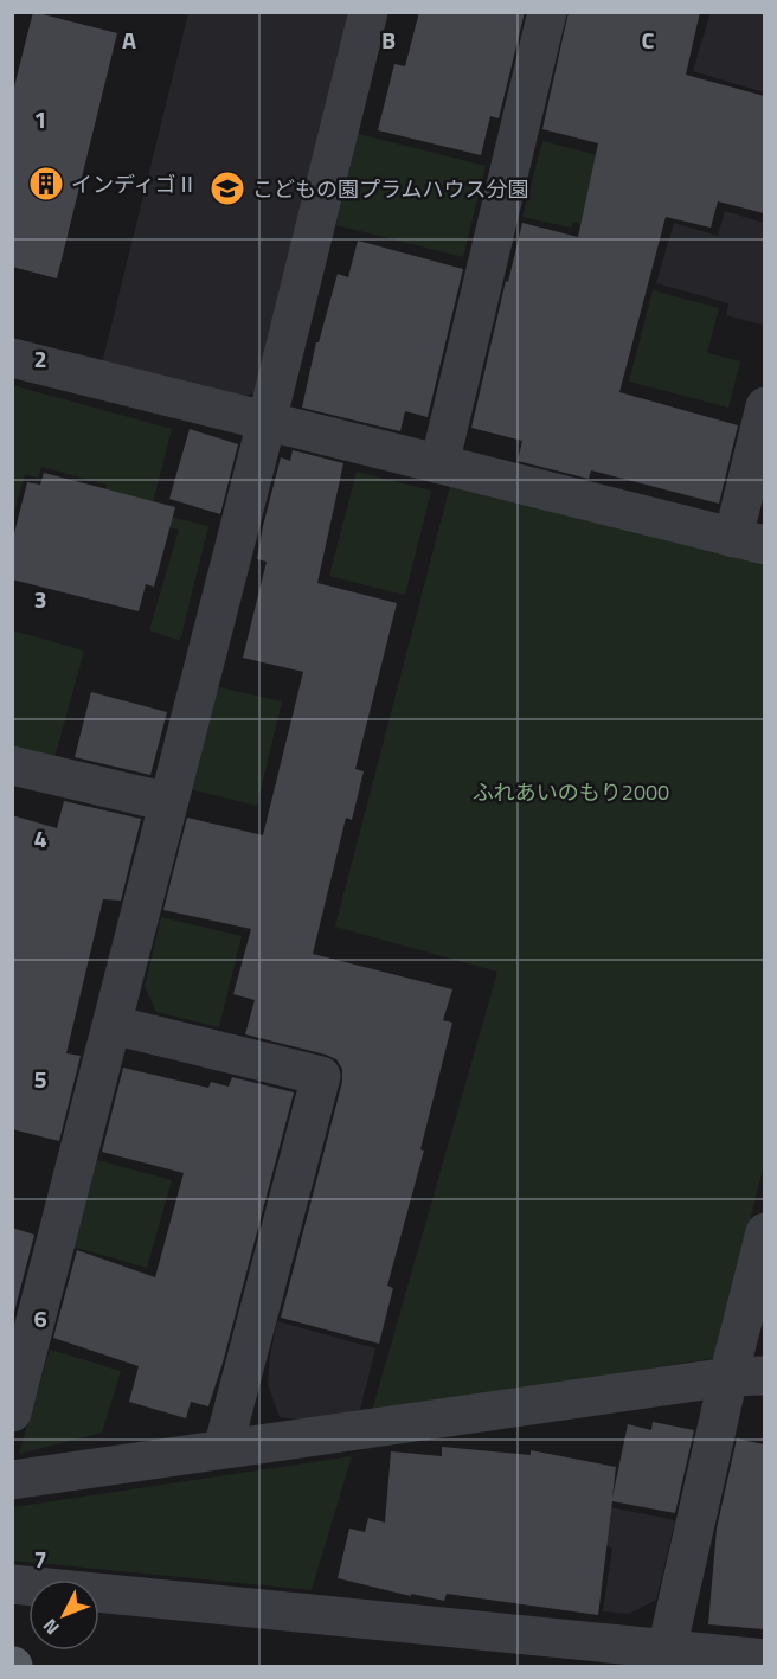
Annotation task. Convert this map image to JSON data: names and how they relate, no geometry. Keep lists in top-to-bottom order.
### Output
{
  "parks": ["ふれあいのもり2000"],
  "places": {
    "building": ["インディゴⅡ"],
    "school or university": ["こどもの園プラムハウス分園"]
  },
  "north": "bottom left",
  "grid": {
    "columns": ["A", "B", "C"],
    "rows": [
      "1",
      "2",
      "3",
      "4",
      "5",
      "6",
      "7"
    ]
  }
}
